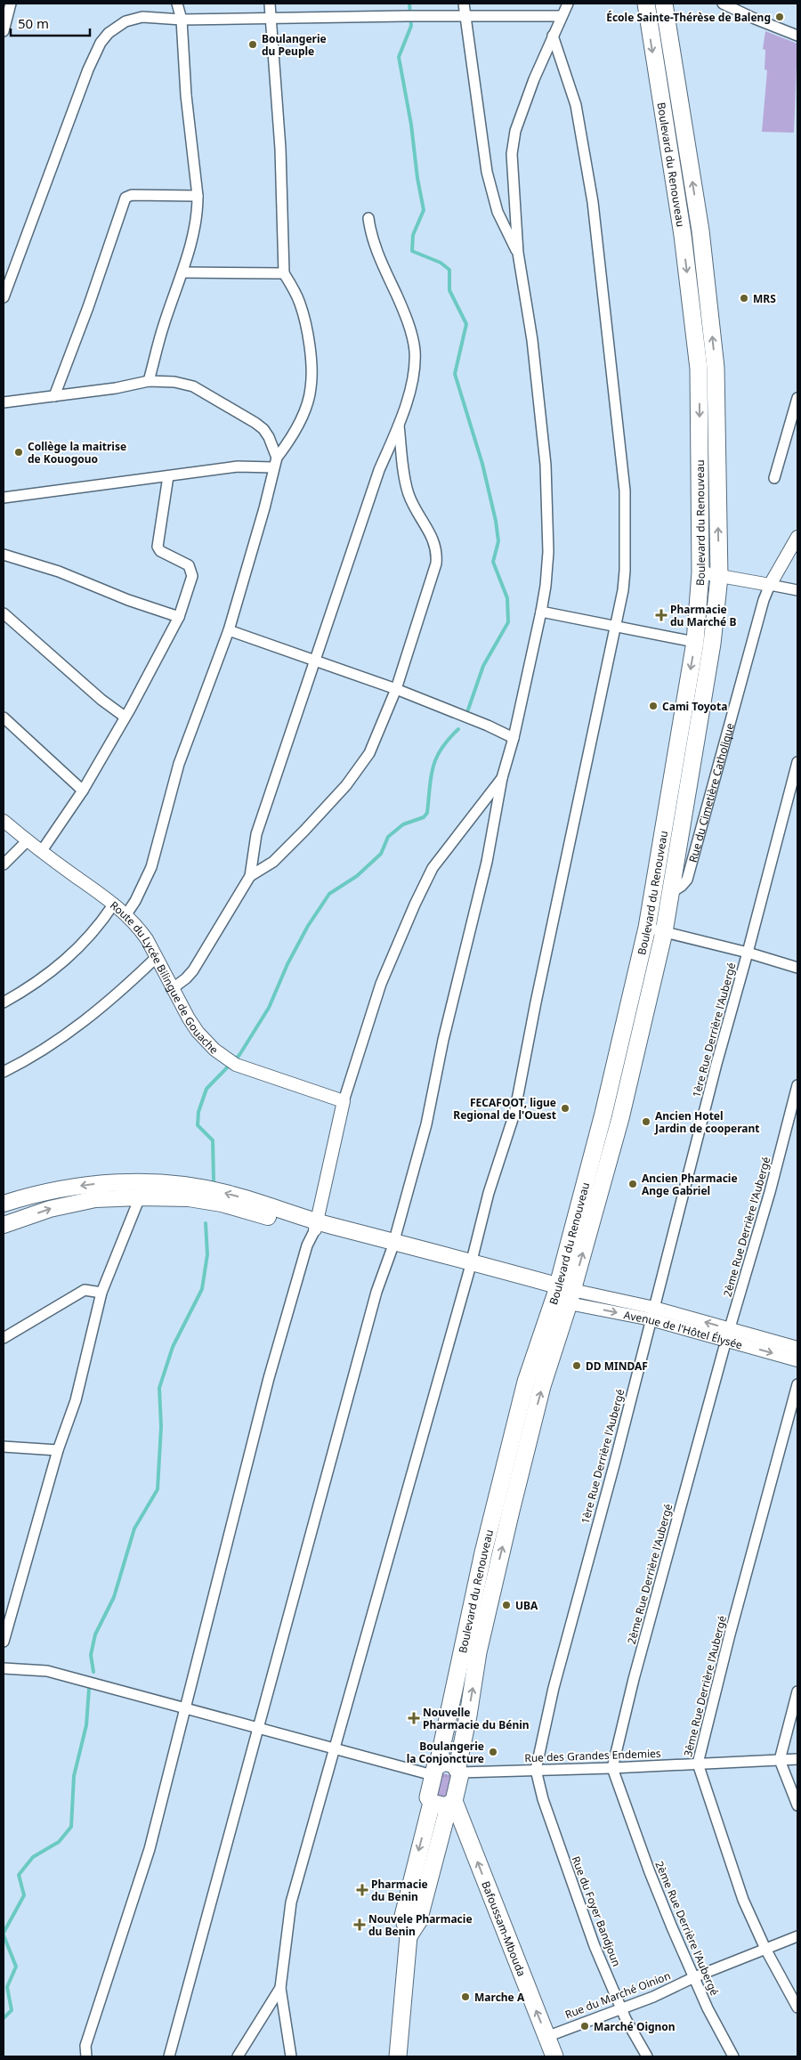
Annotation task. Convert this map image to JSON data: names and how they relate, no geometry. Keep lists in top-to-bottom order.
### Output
{
  "streets": {
    "highway": ["Boulevard du Renouveau", "Bafoussam-Mbouda"],
    "street": [
      "Rue du Cimetière Catholique",
      "Route du Lycée Bilingue de Gouache",
      "1ère Rue Derrière l'Aubergé",
      "2ème Rue Derrière l'Aubergé",
      "Avenue de l'Hôtel Élysée",
      "3ème Rue Derrière l'Aubergé",
      "Rue des Grandes Endemies",
      "Rue du Foyer Bandjoun",
      "Rue du Marché Oinion"
    ]
  },
  "crossings": [
    ["Boulevard du Renouveau", "Rue du Cimetière Catholique"],
    ["Boulevard du Renouveau", "Avenue de l'Hôtel Élysée"],
    ["Boulevard du Renouveau", "Rue des Grandes Endemies"],
    ["Boulevard du Renouveau", "Bafoussam-Mbouda"],
    ["1ère Rue Derrière l'Aubergé", "Avenue de l'Hôtel Élysée"],
    ["1ère Rue Derrière l'Aubergé", "Rue des Grandes Endemies"],
    ["1ère Rue Derrière l'Aubergé", "Rue du Foyer Bandjoun"],
    ["2ème Rue Derrière l'Aubergé", "Avenue de l'Hôtel Élysée"],
    ["2ème Rue Derrière l'Aubergé", "Rue des Grandes Endemies"],
    ["2ème Rue Derrière l'Aubergé", "Rue du Marché Oinion"],
    ["3ème Rue Derrière l'Aubergé", "Rue des Grandes Endemies"],
    ["3ème Rue Derrière l'Aubergé", "Rue du Marché Oinion"],
    ["Rue des Grandes Endemies", "Rue du Foyer Bandjoun"],
    ["Rue du Foyer Bandjoun", "Rue du Marché Oinion"],
    ["Bafoussam-Mbouda", "Rue du Marché Oinion"]
  ],
  "one_way": ["Bafoussam-Mbouda"],
  "places": {
    "other": [
      "École Sainte-Thérèse de Baleng",
      "Boulangerie du Peuple",
      "MRS",
      "Collège la maitrise de Kouogouo",
      "Cami Toyota",
      "FECAFOOT, ligue Regional de l'Ouest",
      "Ancien Hotel Jardin de cooperant",
      "Ancien Pharmacie Ange Gabriel",
      "DD MINDAF",
      "UBA",
      "Boulangerie la Conjoncture",
      "Marche A",
      "Marché Oignon"
    ],
    "health": [
      "Pharmacie du Marché B",
      "Nouvelle Pharmacie du Bénin",
      "Pharmacie du Benin",
      "Nouvele Pharmacie du Benin"
    ]
  },
  "scale_bar": "50 m"
}
